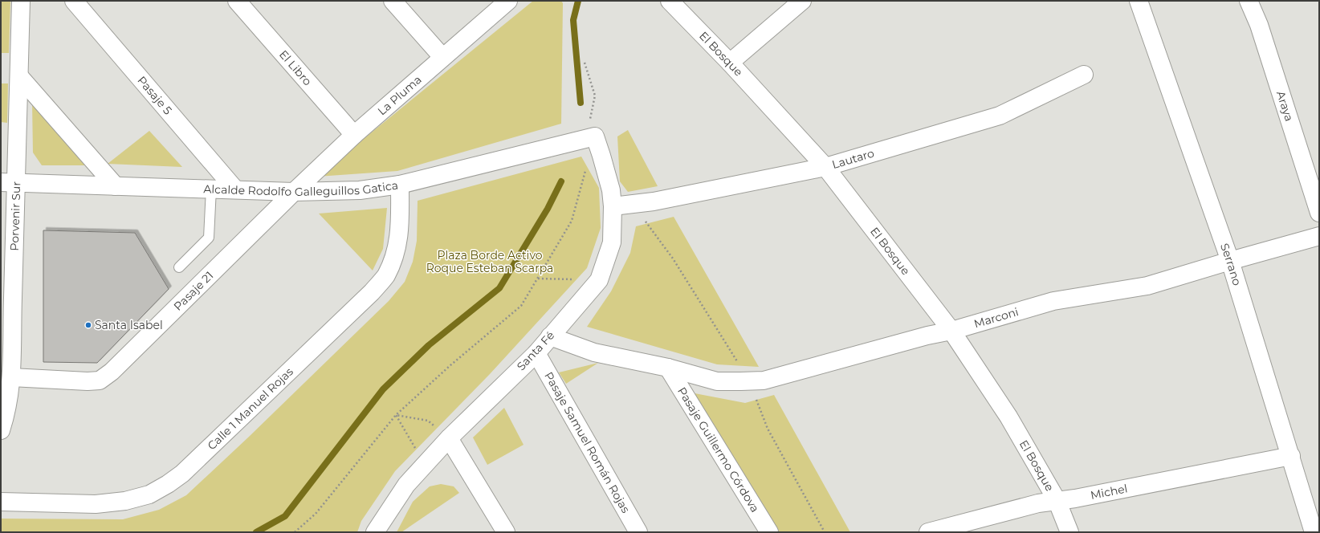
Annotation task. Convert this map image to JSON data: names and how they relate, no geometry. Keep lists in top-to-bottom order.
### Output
{
  "streets": {
    "street": [
      "El Bosque",
      "El Libro",
      "Pasaje 5",
      "La Pluma",
      "Araya",
      "Lautaro",
      "Alcalde Rodolfo Galleguillos Gatica",
      "Porvenir Sur",
      "Serrano",
      "Pasaje 21",
      "Marconi",
      "Santa Fé",
      "Calle 1 Manuel Rojas",
      "Pasaje Samuel Román Rojas",
      "Pasaje Guillermo Córdova",
      "Michel"
    ]
  },
  "crossings": [
    ["El Bosque", "Lautaro"],
    ["El Bosque", "Marconi"],
    ["El Bosque", "Michel"],
    ["El Libro", "La Pluma"],
    ["Pasaje 5", "Alcalde Rodolfo Galleguillos Gatica"],
    ["La Pluma", "Alcalde Rodolfo Galleguillos Gatica"],
    ["La Pluma", "Pasaje 21"],
    ["Lautaro", "Santa Fé"],
    ["Alcalde Rodolfo Galleguillos Gatica", "Porvenir Sur"],
    ["Alcalde Rodolfo Galleguillos Gatica", "Pasaje 21"],
    ["Alcalde Rodolfo Galleguillos Gatica", "Santa Fé"],
    ["Alcalde Rodolfo Galleguillos Gatica", "Calle 1 Manuel Rojas"],
    ["Porvenir Sur", "Pasaje 21"],
    ["Serrano", "Marconi"],
    ["Serrano", "Michel"],
    ["Marconi", "Santa Fé"],
    ["Marconi", "Pasaje Guillermo Córdova"],
    ["Santa Fé", "Pasaje Samuel Román Rojas"]
  ],
  "parks": ["Plaza Borde Activo Roque Esteban Scarpa"],
  "places": ["Santa Isabel"]
}
